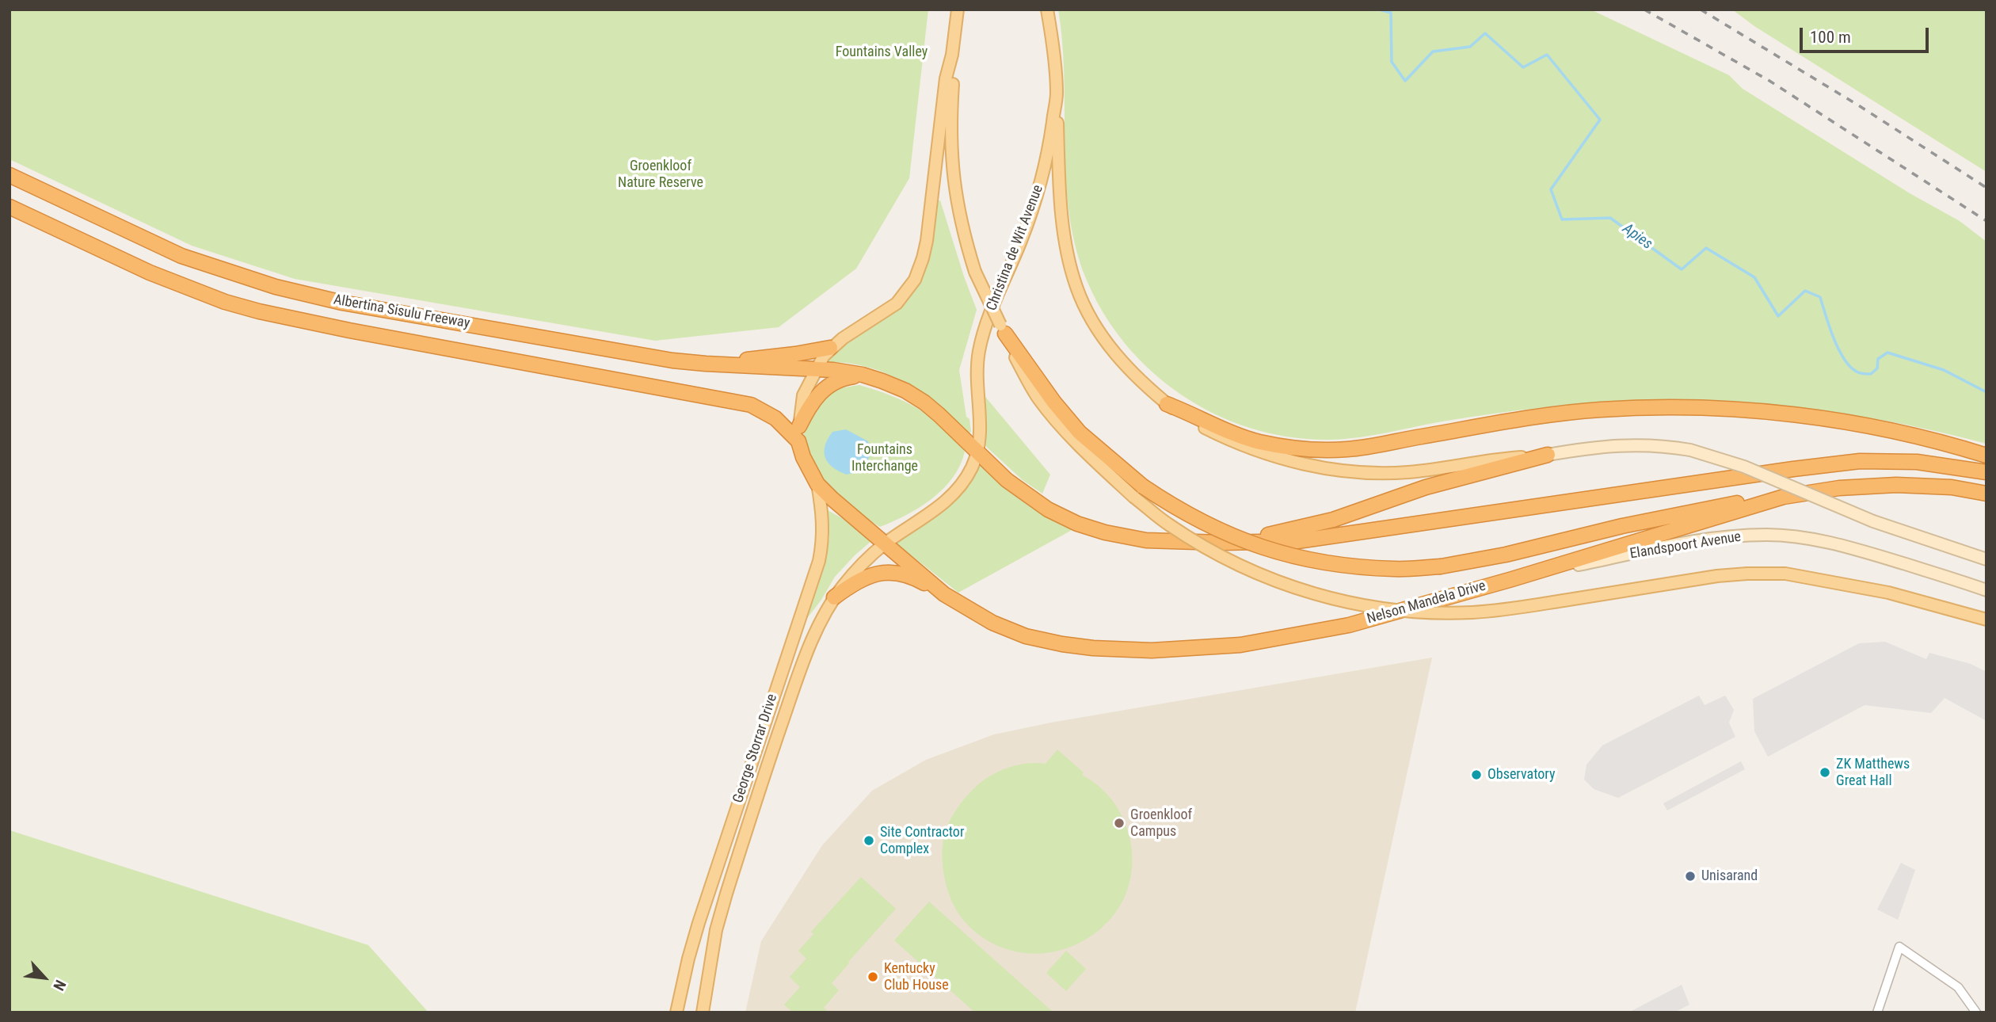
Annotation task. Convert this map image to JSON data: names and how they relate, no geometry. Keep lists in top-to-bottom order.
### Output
{
  "streets": {
    "highway": ["Albertina Sisulu Freeway", "Nelson Mandela Drive"],
    "main road": ["Christina de Wit Avenue", "Elandspoort Avenue", "George Storrar Drive"]
  },
  "crossings": [
    ["Christina de Wit Avenue", "Albertina Sisulu Freeway"],
    ["Christina de Wit Avenue", "Nelson Mandela Drive"],
    ["Christina de Wit Avenue", "George Storrar Drive"],
    ["Albertina Sisulu Freeway", "Nelson Mandela Drive"],
    ["Albertina Sisulu Freeway", "George Storrar Drive"],
    ["Elandspoort Avenue", "Nelson Mandela Drive"],
    ["Nelson Mandela Drive", "George Storrar Drive"]
  ],
  "water": ["Apies"],
  "parks": ["Fountains Valley", "Groenkloof Nature Reserve", "Fountains Interchange"],
  "places": [
    "ZK Matthews Great Hall",
    "Observatory",
    "Groenkloof Campus",
    "Site Contractor Complex",
    "Unisarand",
    "Kentucky Club House"
  ],
  "scale_bar": "100 m",
  "north": "bottom right"
}
